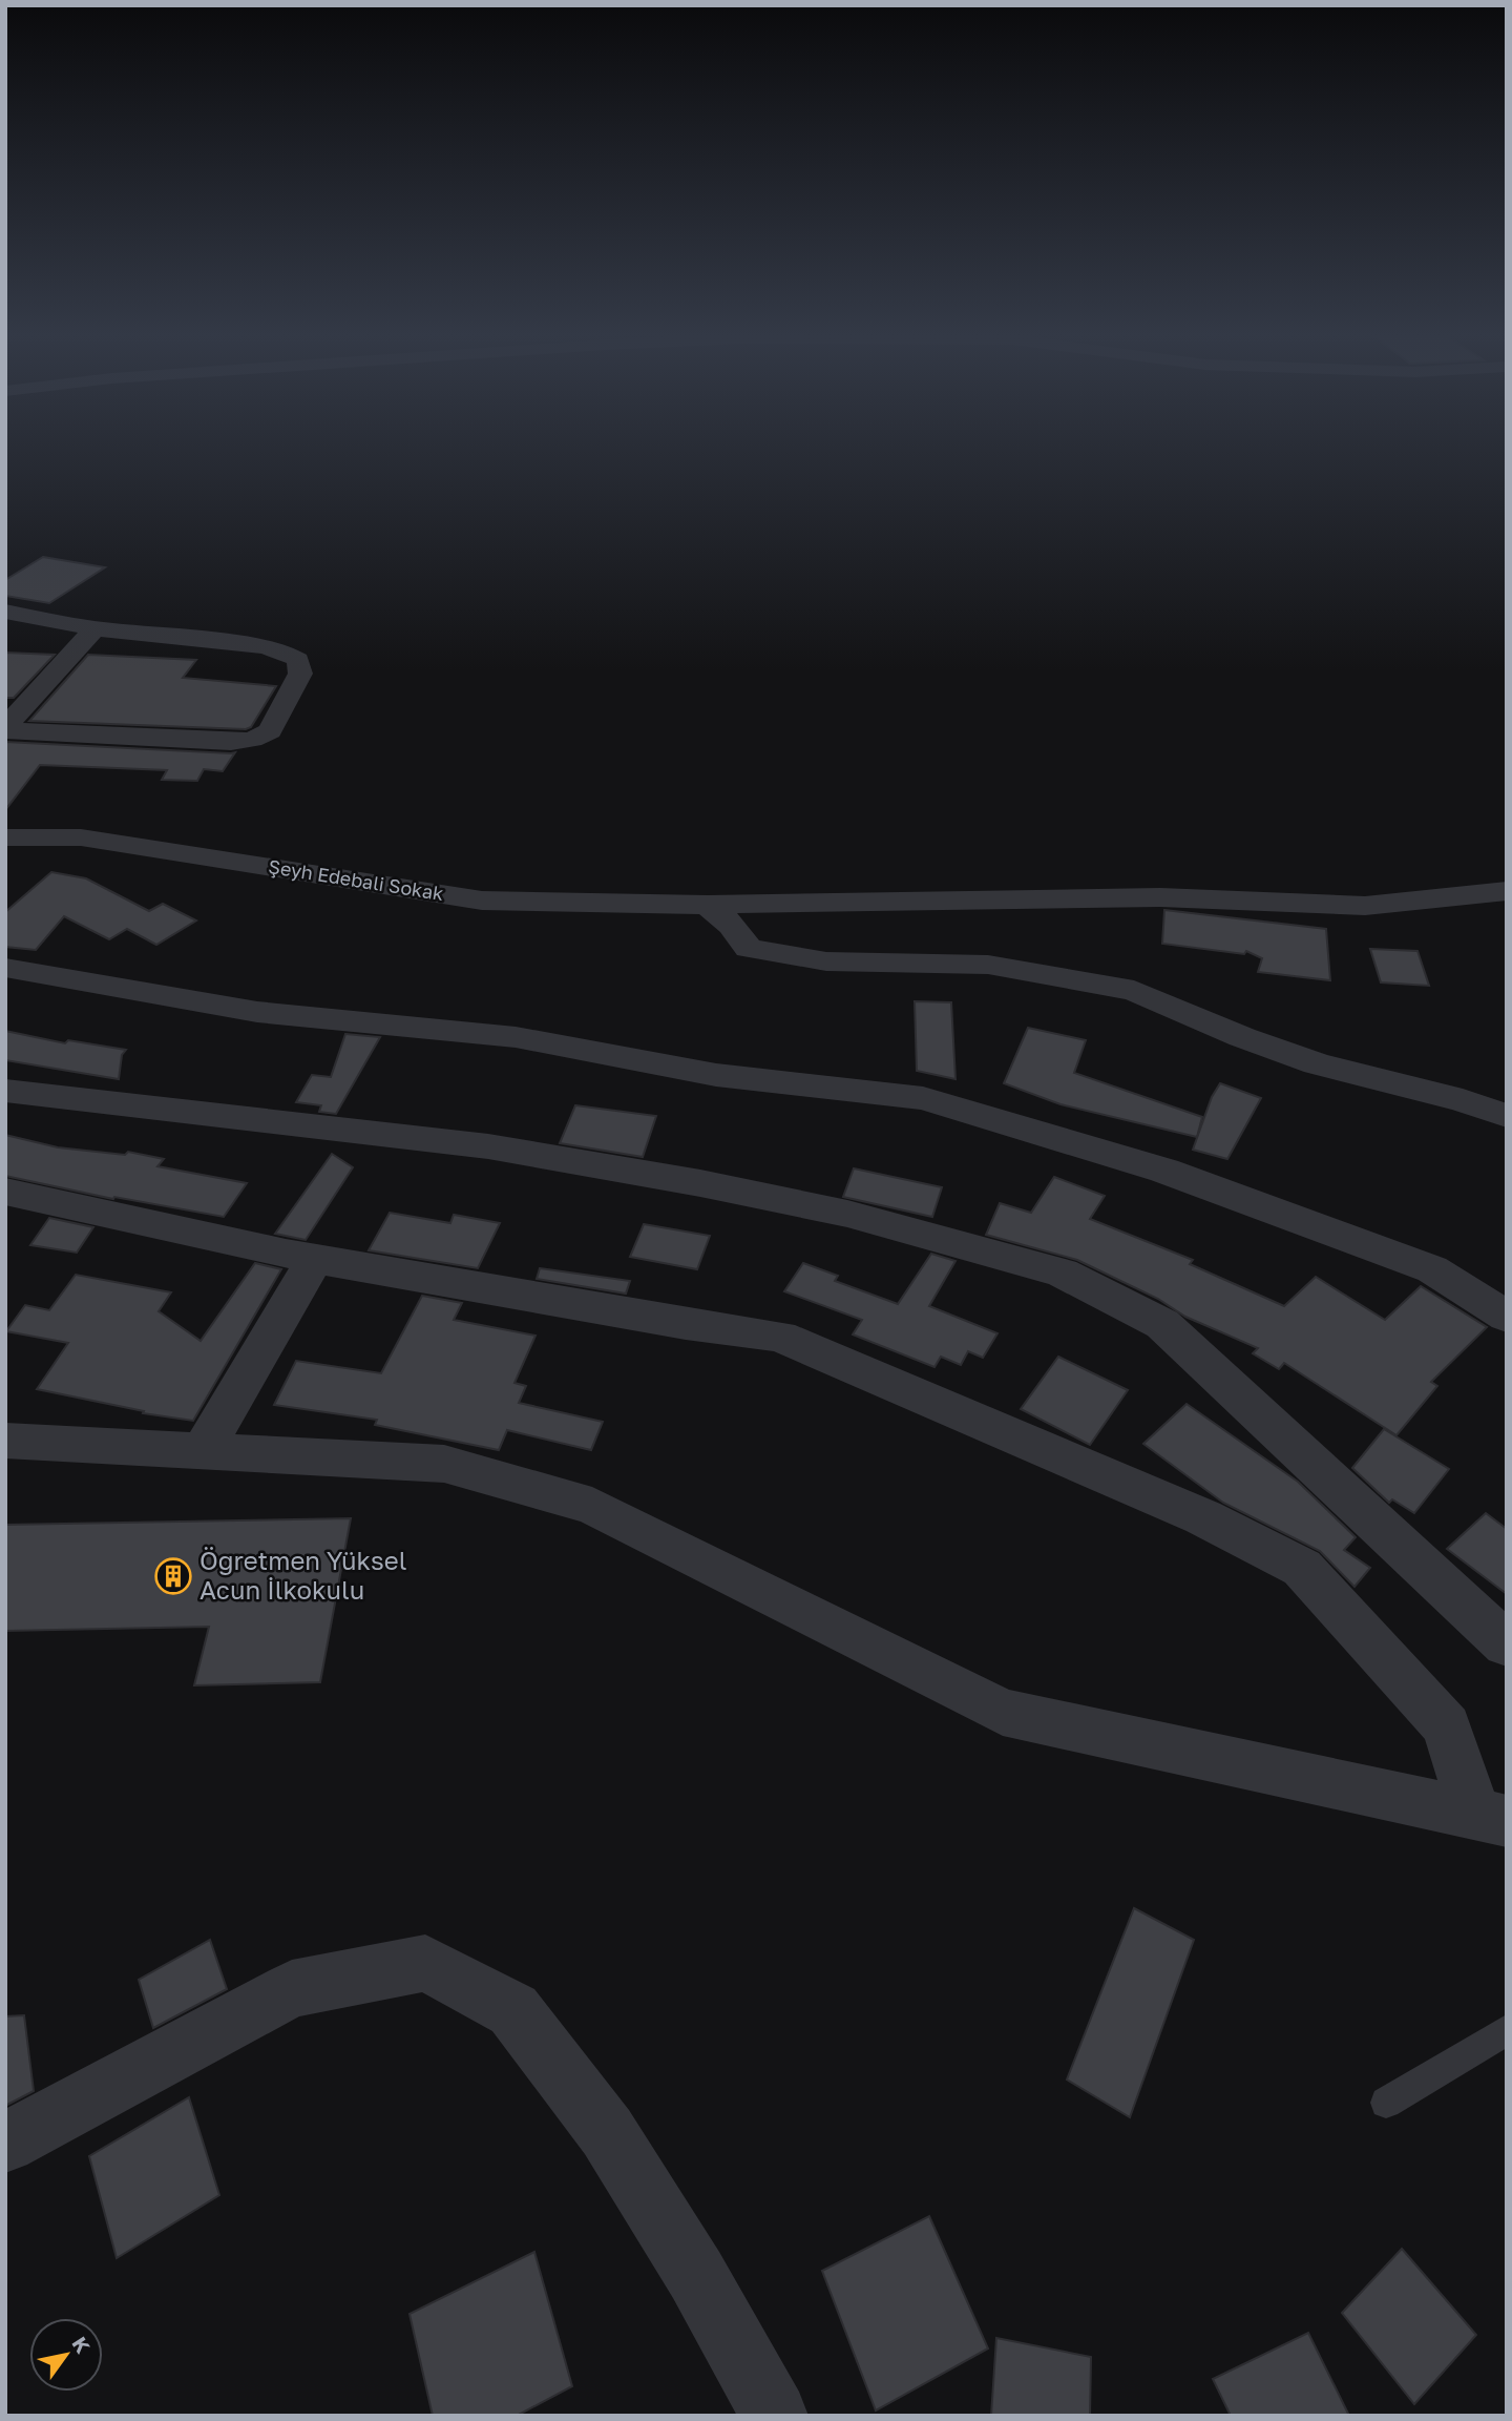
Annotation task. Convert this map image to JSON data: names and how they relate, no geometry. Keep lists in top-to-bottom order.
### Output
{
  "streets": {
    "street": ["Şeyh Edebali Sokak"]
  },
  "places": {
    "building": ["Öğretmen Yüksel Acun İlkokulu"]
  },
  "north": "top right"
}
